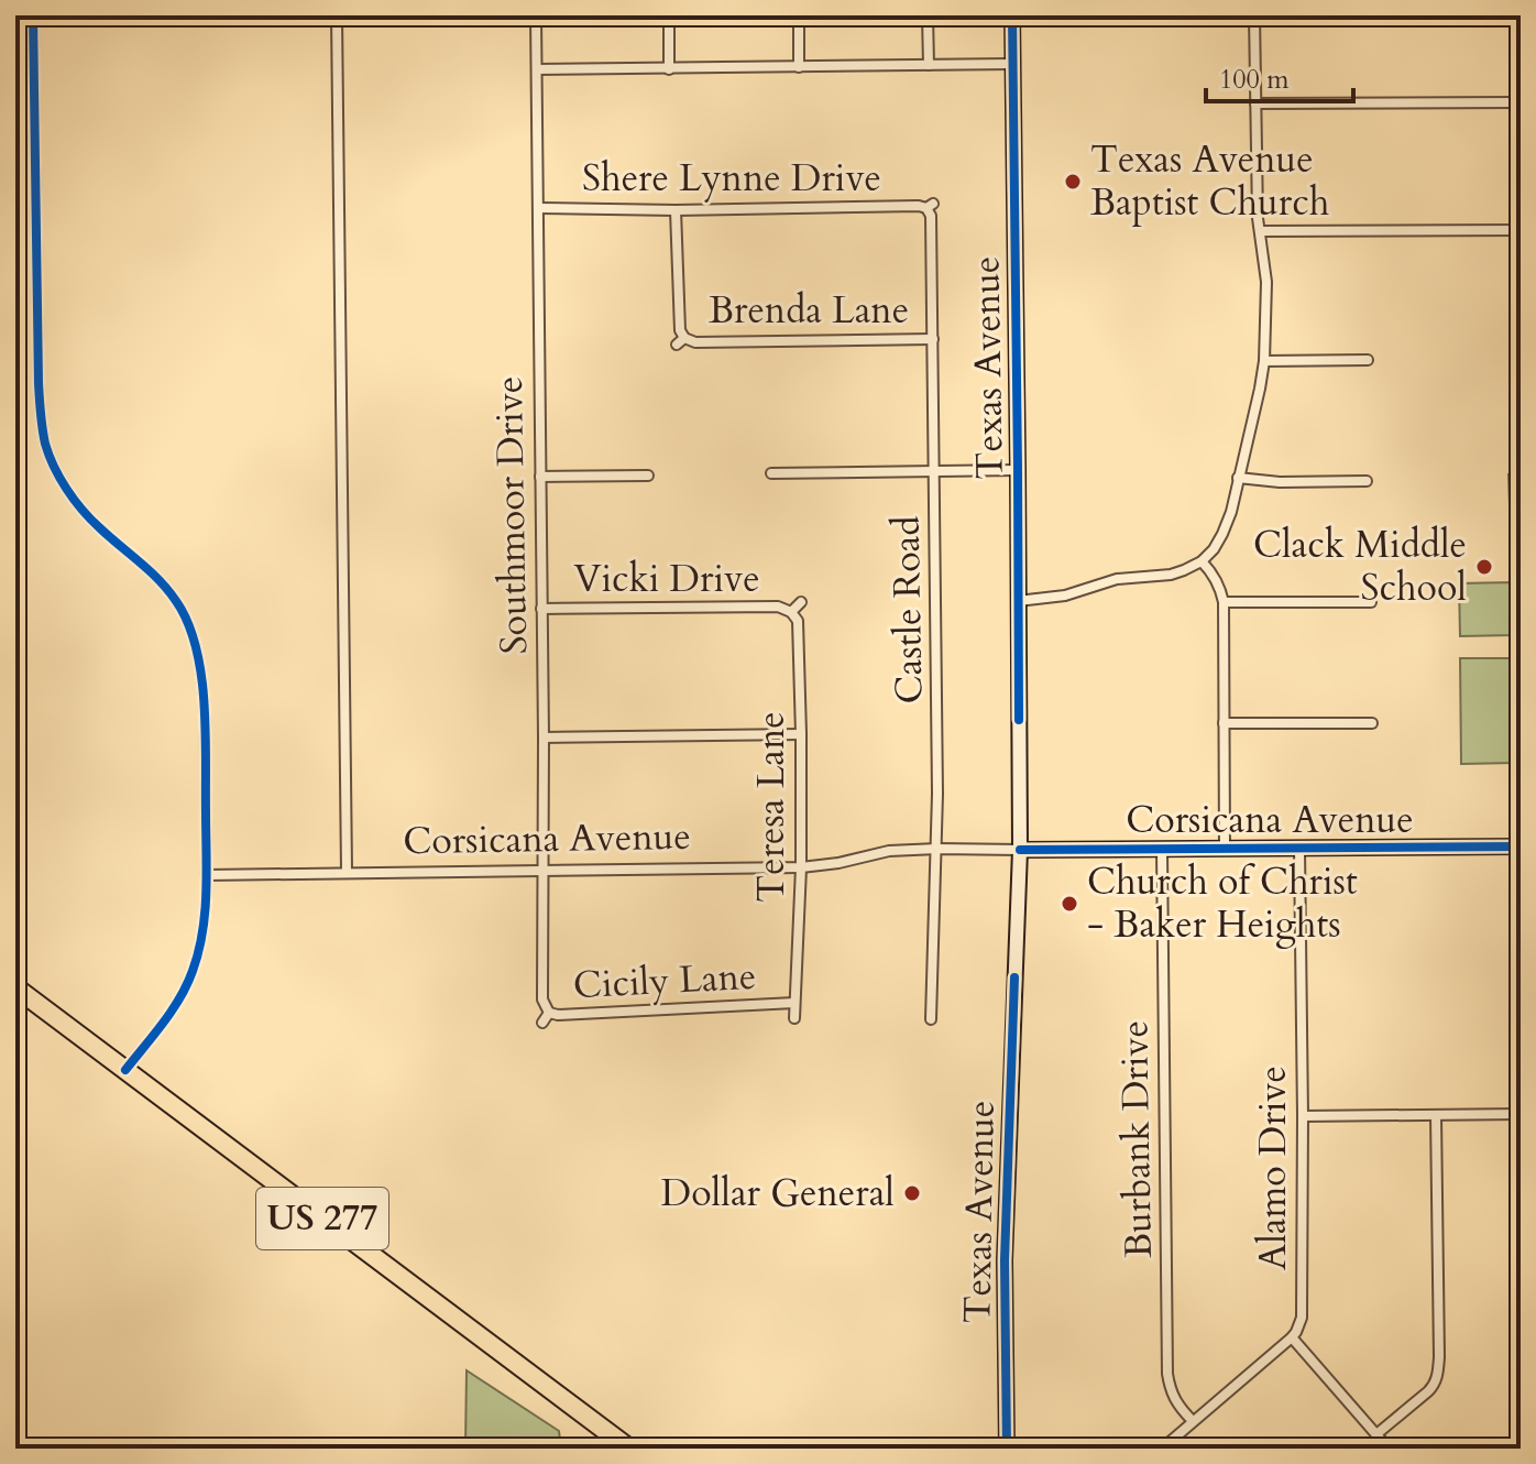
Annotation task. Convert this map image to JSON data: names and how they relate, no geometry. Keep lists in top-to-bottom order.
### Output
{
  "streets": {
    "highway": ["US 277"],
    "street": [
      "Shere Lynne Drive",
      "Brenda Lane",
      "Texas Avenue",
      "Southmoor Drive",
      "Vicki Drive",
      "Castle Road",
      "Teresa Lane",
      "Corsicana Avenue",
      "Cicily Lane",
      "Burbank Drive",
      "Alamo Drive"
    ]
  },
  "crossings": [
    ["Shere Lynne Drive", "Brenda Lane"],
    ["Shere Lynne Drive", "Southmoor Drive"],
    ["Shere Lynne Drive", "Castle Road"],
    ["Brenda Lane", "Castle Road"],
    ["Texas Avenue", "Corsicana Avenue"],
    ["Southmoor Drive", "Vicki Drive"],
    ["Southmoor Drive", "Corsicana Avenue"],
    ["Southmoor Drive", "Cicily Lane"],
    ["Vicki Drive", "Teresa Lane"],
    ["Castle Road", "Corsicana Avenue"],
    ["Teresa Lane", "Corsicana Avenue"],
    ["Teresa Lane", "Cicily Lane"],
    ["Corsicana Avenue", "Burbank Drive"],
    ["Corsicana Avenue", "Alamo Drive"]
  ],
  "places": [
    "Texas Avenue Baptist Church",
    "Clack Middle School",
    "Church of Christ - Baker Heights",
    "Dollar General"
  ],
  "scale_bar": "100 m"
}
